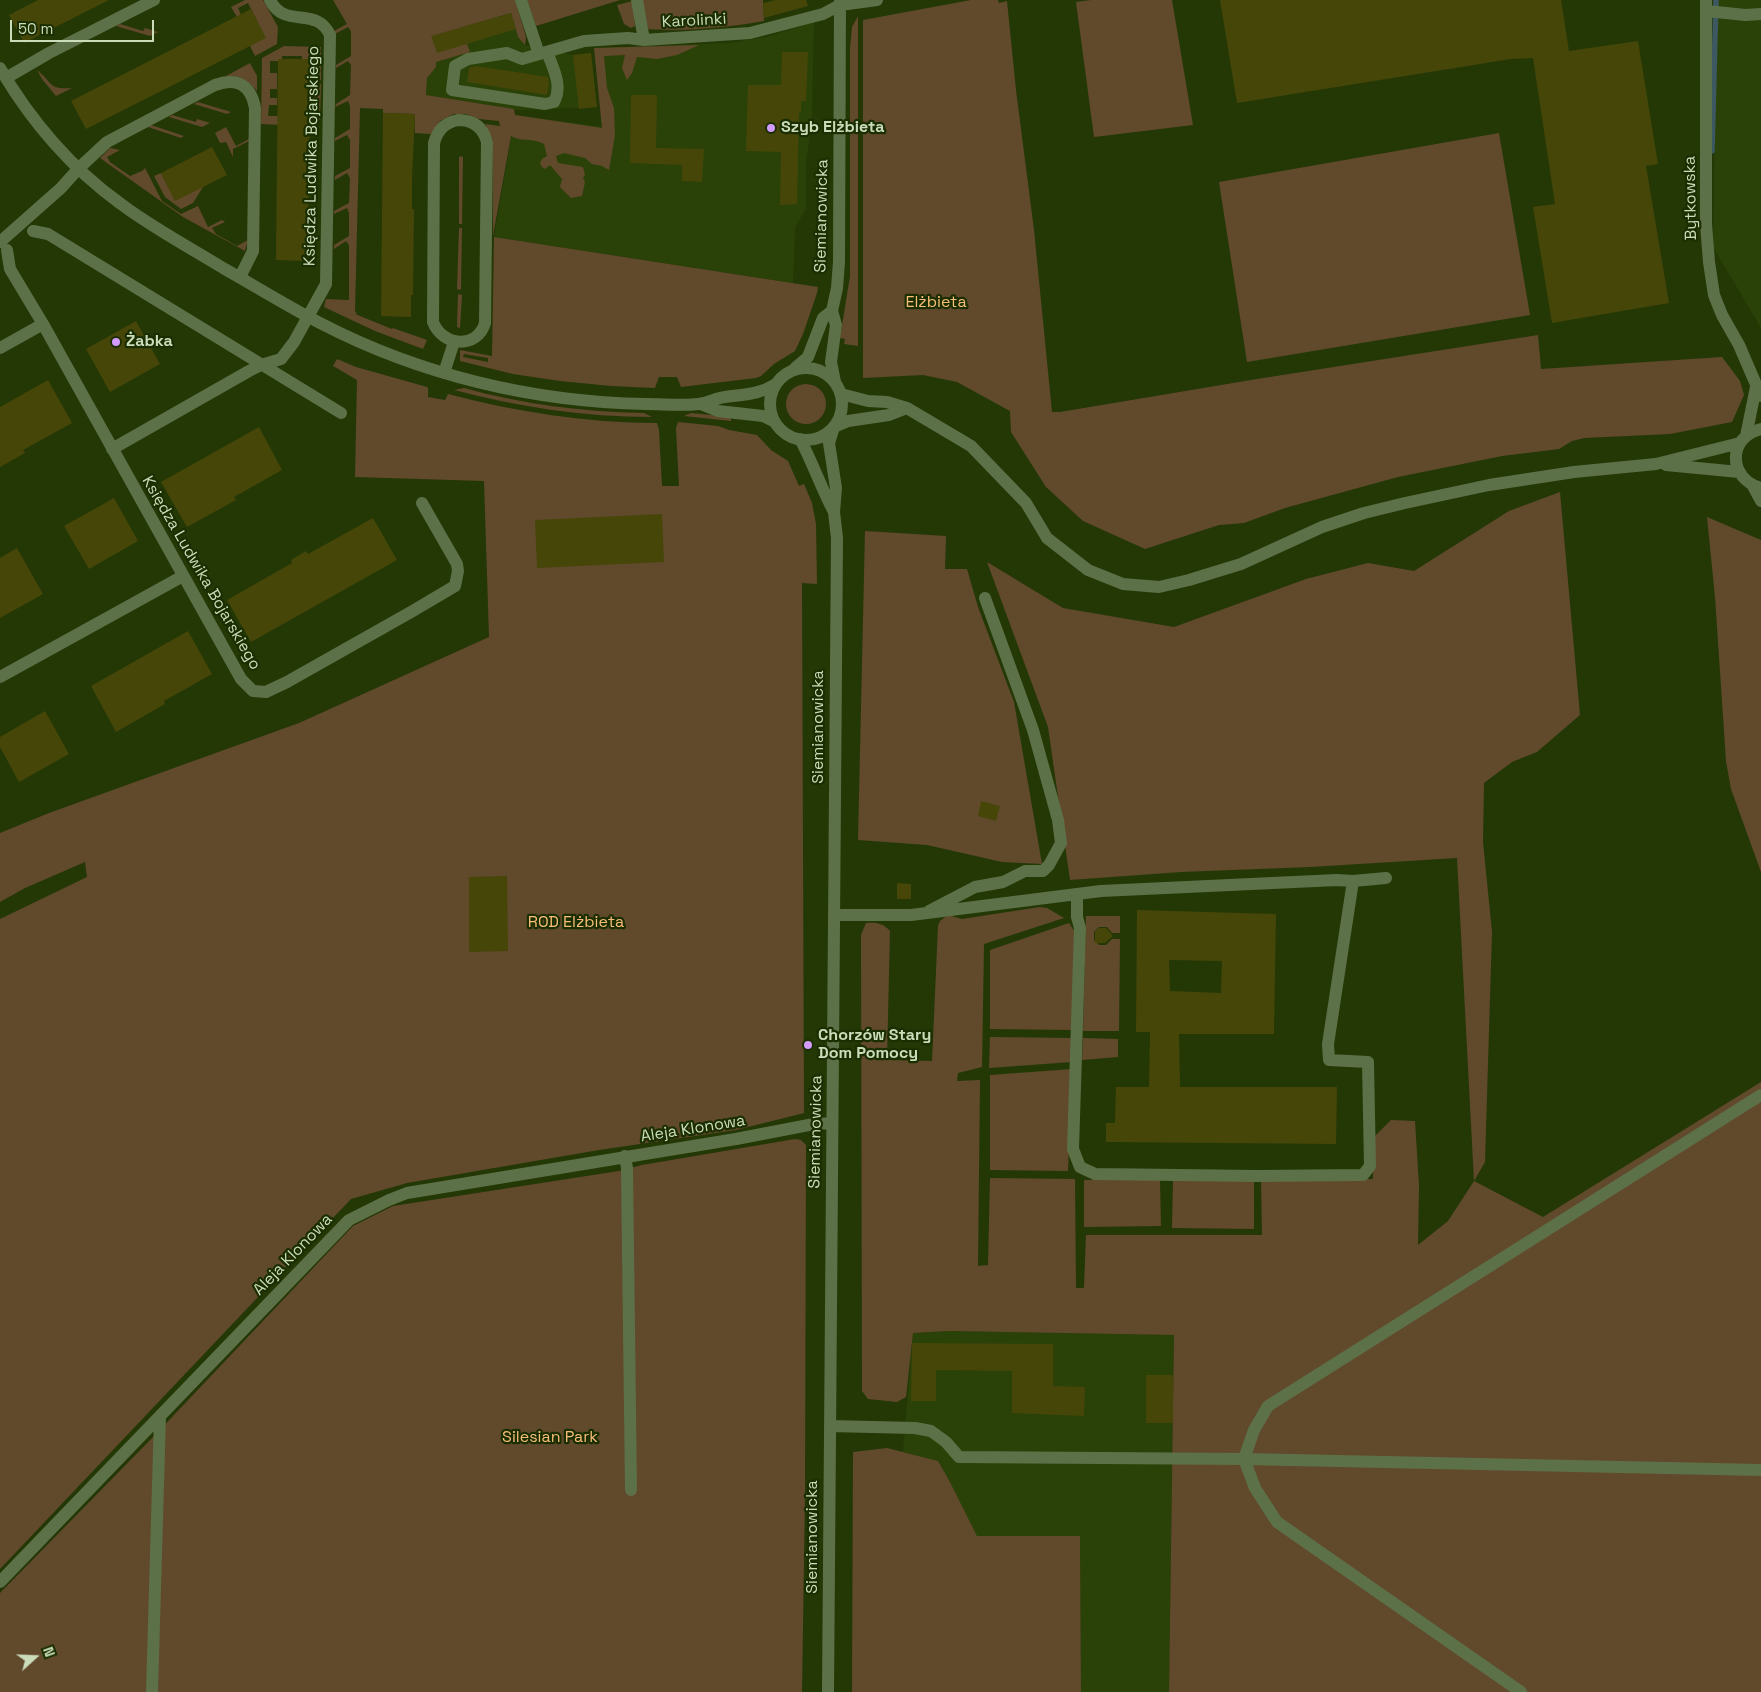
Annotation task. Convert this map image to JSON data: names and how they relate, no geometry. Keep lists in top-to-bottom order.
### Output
{
  "streets": {
    "street": [
      "Karolinki",
      "Księdza Ludwika Bojarskiego",
      "Bytkowska",
      "Siemianowicka",
      "Aleja Klonowa"
    ]
  },
  "crossings": [
    ["Karolinki", "Siemianowicka"],
    ["Siemianowicka", "Aleja Klonowa"]
  ],
  "parks": ["Elżbieta", "ROD Elżbieta", "Silesian Park"],
  "places": ["Szyb Elżbieta", "Żabka", "Chorzów Stary Dom Pomocy"],
  "scale_bar": "50 m",
  "north": "right"
}
